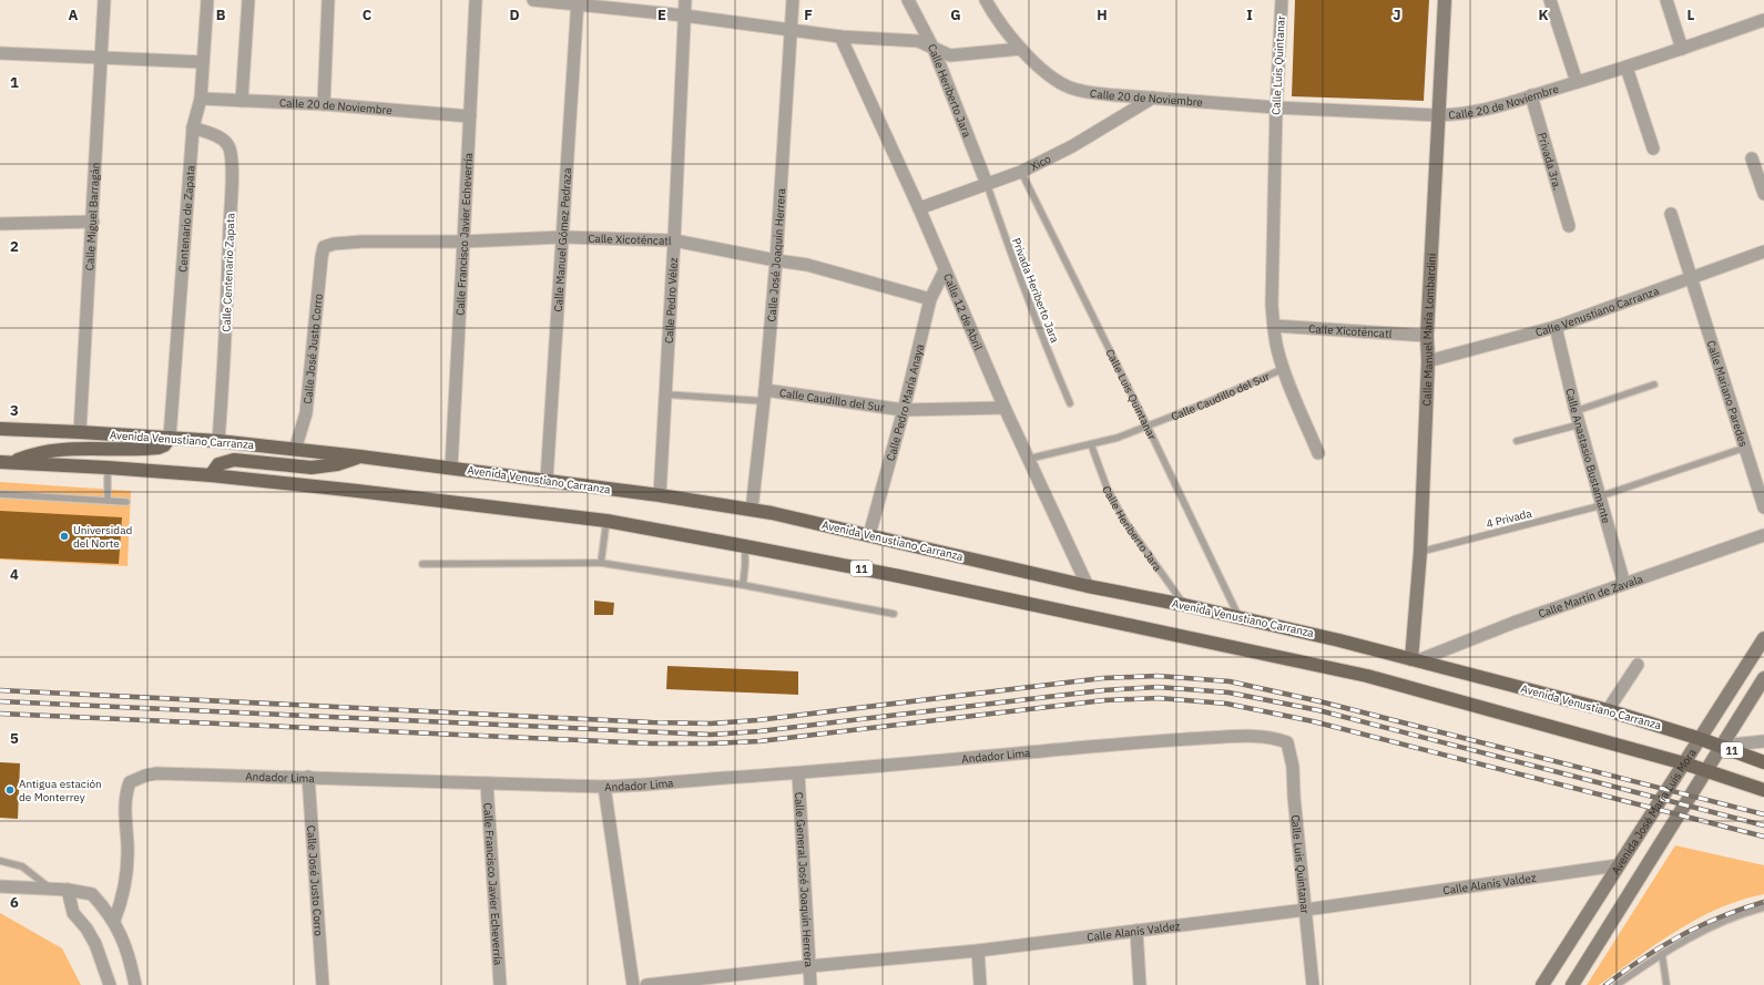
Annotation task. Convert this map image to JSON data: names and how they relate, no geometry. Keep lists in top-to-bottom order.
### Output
{
  "streets": {
    "main road": ["Avenida Venustiano Carranza", "11"],
    "street": [
      "Calle Luis Quintanar",
      "Calle Heriberto Jara",
      "Calle 20 de Noviembre",
      "Privada 3ra.",
      "Xico",
      "Calle Miguel Barragán",
      "Centenario de Zapata",
      "Calle Francisco Javier Echeverría",
      "Calle Xicoténcatl",
      "Calle Manuel Gómez Pedraza",
      "Calle José Joaquín Herrera",
      "Calle Centenario Zapata",
      "Calle Pedro Vélez",
      "Calle Venustiano Carranza",
      "Calle 12 de Abril",
      "Calle Manuel María Lombardini",
      "Calle José Justo Corro",
      "Calle Mariano Paredes",
      "Calle Caudillo del Sur",
      "Calle Pedro María Anaya",
      "Calle Anastasio Bustamante",
      "Calle Martín de Zavala",
      "Andador Lima",
      "Avenida José María Luis Mora",
      "Calle General José Joaquín Herrera",
      "Calle Alanís Valdez"
    ],
    "lane": ["Privada Heriberto Jara", "4 Privada"]
  },
  "crossings": [
    ["Calle Luis Quintanar", "Calle 20 de Noviembre"],
    ["Calle Luis Quintanar", "Xico"],
    ["Calle Luis Quintanar", "Calle Xicoténcatl"],
    ["Calle Luis Quintanar", "Calle Caudillo del Sur"],
    ["Calle Luis Quintanar", "Avenida Venustiano Carranza"],
    ["Calle Luis Quintanar", "Andador Lima"],
    ["Calle Luis Quintanar", "Calle Alanís Valdez"],
    ["Calle Heriberto Jara", "Xico"],
    ["Calle Heriberto Jara", "Privada Heriberto Jara"],
    ["Calle Heriberto Jara", "Calle Caudillo del Sur"],
    ["Calle Heriberto Jara", "Avenida Venustiano Carranza"],
    ["Calle 20 de Noviembre", "Privada 3ra."],
    ["Calle 20 de Noviembre", "Xico"],
    ["Calle 20 de Noviembre", "Centenario de Zapata"],
    ["Calle 20 de Noviembre", "Calle Francisco Javier Echeverría"],
    ["Calle 20 de Noviembre", "Calle Manuel María Lombardini"],
    ["Xico", "Privada Heriberto Jara"],
    ["Xico", "Calle 12 de Abril"],
    ["Calle Miguel Barragán", "Avenida Venustiano Carranza"],
    ["Centenario de Zapata", "Calle Centenario Zapata"],
    ["Centenario de Zapata", "Avenida Venustiano Carranza"],
    ["Calle Francisco Javier Echeverría", "Calle Xicoténcatl"],
    ["Calle Francisco Javier Echeverría", "Avenida Venustiano Carranza"],
    ["Calle Francisco Javier Echeverría", "Andador Lima"],
    ["Calle Xicoténcatl", "Calle Manuel Gómez Pedraza"],
    ["Calle Xicoténcatl", "Calle José Joaquín Herrera"],
    ["Calle Xicoténcatl", "Calle Pedro Vélez"],
    ["Calle Xicoténcatl", "Calle Manuel María Lombardini"],
    ["Calle Xicoténcatl", "Calle José Justo Corro"],
    ["Calle Xicoténcatl", "Calle Pedro María Anaya"],
    ["Calle Manuel Gómez Pedraza", "Avenida Venustiano Carranza"],
    ["Calle José Joaquín Herrera", "Calle Caudillo del Sur"],
    ["Calle José Joaquín Herrera", "Avenida Venustiano Carranza"],
    ["Calle Centenario Zapata", "Avenida Venustiano Carranza"],
    ["Calle Pedro Vélez", "Calle Caudillo del Sur"],
    ["Calle Pedro Vélez", "Avenida Venustiano Carranza"],
    ["Calle Venustiano Carranza", "Calle Manuel María Lombardini"],
    ["Calle Venustiano Carranza", "Calle Mariano Paredes"],
    ["Calle Venustiano Carranza", "Calle Anastasio Bustamante"],
    ["Calle 12 de Abril", "Calle Caudillo del Sur"],
    ["Calle 12 de Abril", "Calle Pedro María Anaya"],
    ["Calle 12 de Abril", "Avenida Venustiano Carranza"],
    ["Calle Manuel María Lombardini", "Avenida Venustiano Carranza"],
    ["Calle Manuel María Lombardini", "4 Privada"],
    ["Calle Manuel María Lombardini", "Calle Martín de Zavala"],
    ["Calle José Justo Corro", "Avenida Venustiano Carranza"],
    ["Calle José Justo Corro", "Andador Lima"],
    ["Calle Mariano Paredes", "4 Privada"],
    ["Calle Caudillo del Sur", "Calle Pedro María Anaya"],
    ["Calle Pedro María Anaya", "Avenida Venustiano Carranza"],
    ["Avenida Venustiano Carranza", "Calle Martín de Zavala"],
    ["Avenida Venustiano Carranza", "Avenida José María Luis Mora"],
    ["Calle Anastasio Bustamante", "4 Privada"],
    ["Calle Anastasio Bustamante", "Calle Martín de Zavala"],
    ["11", "Avenida José María Luis Mora"],
    ["Andador Lima", "Calle General José Joaquín Herrera"],
    ["Avenida José María Luis Mora", "Calle Alanís Valdez"],
    ["Calle General José Joaquín Herrera", "Calle Alanís Valdez"]
  ],
  "places": ["Universidad del Norte", "Antigua estación de Monterrey"],
  "grid": {
    "columns": [
      "A",
      "B",
      "C",
      "D",
      "E",
      "F",
      "G",
      "H",
      "I",
      "J",
      "K",
      "L"
    ],
    "rows": [
      "1",
      "2",
      "3",
      "4",
      "5",
      "6"
    ]
  }
}
